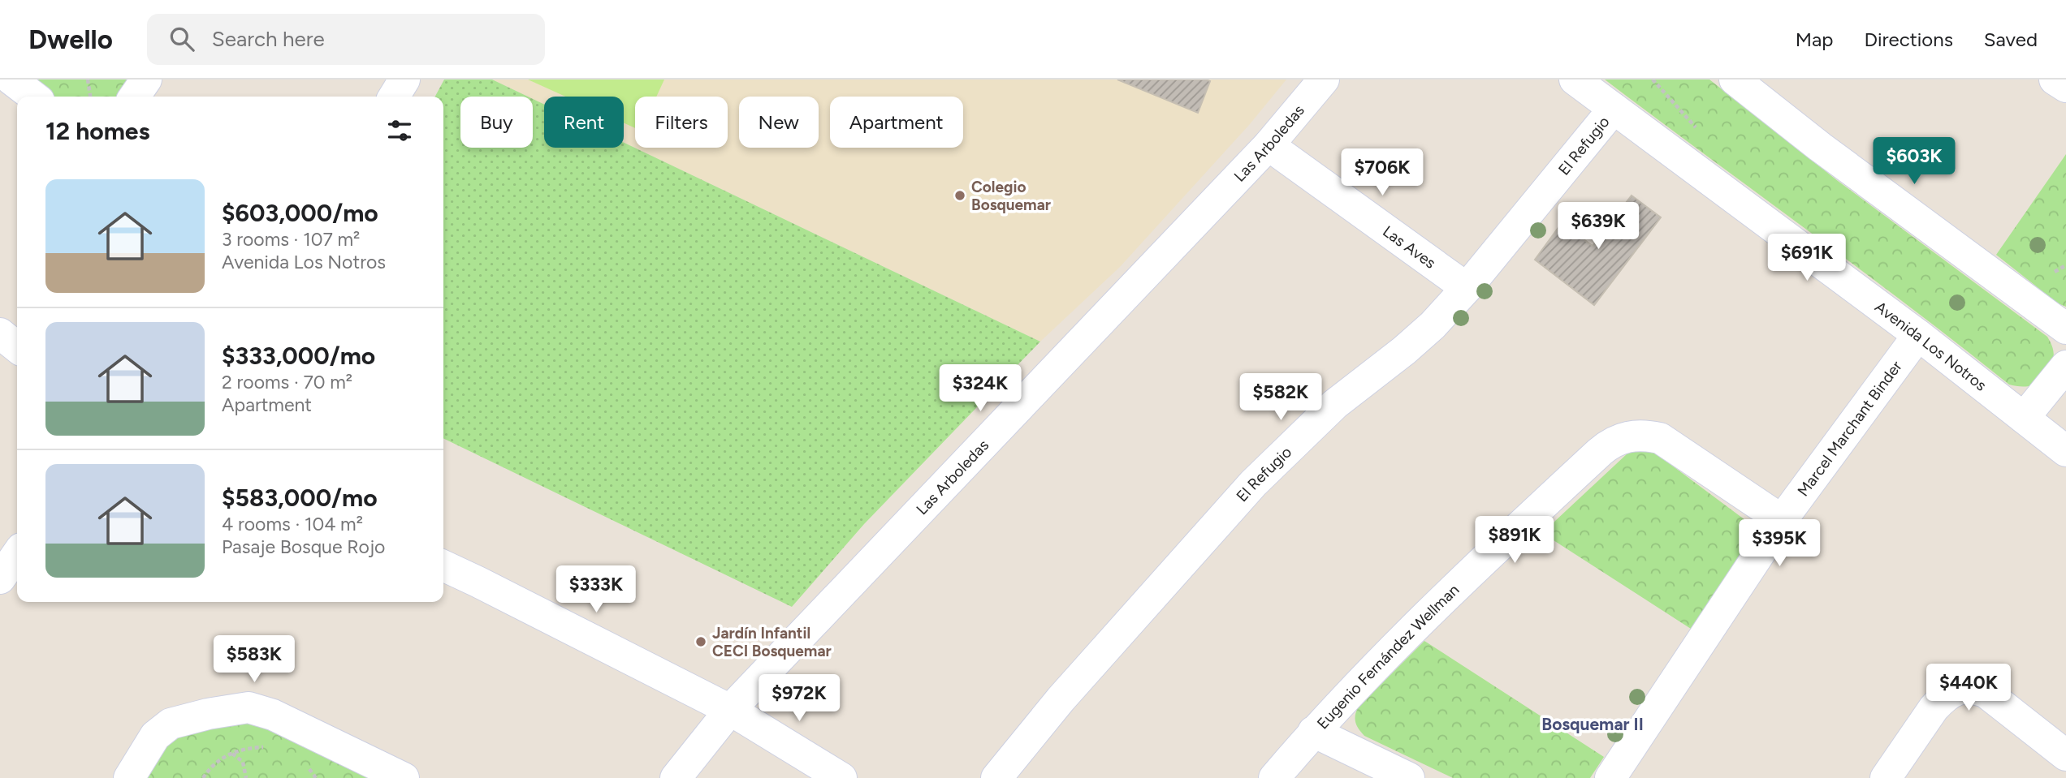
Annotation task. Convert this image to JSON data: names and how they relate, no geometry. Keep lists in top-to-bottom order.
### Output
{
  "streets": {
    "street": [
      "Las Arboledas",
      "El Refugio",
      "Las Aves",
      "Avenida Los Notros",
      "Marcel Marchant Binder",
      "Eugenio Fernández Wellman"
    ]
  },
  "crossings": [
    ["Las Arboledas", "Las Aves"],
    ["El Refugio", "Las Aves"],
    ["El Refugio", "Avenida Los Notros"],
    ["Avenida Los Notros", "Marcel Marchant Binder"],
    ["Marcel Marchant Binder", "Eugenio Fernández Wellman"]
  ],
  "districts": ["Bosquemar II"],
  "places": ["Colegio Bosquemar", "Jardín Infantil CECI Bosquemar"],
  "page": {
    "header": "Dwello",
    "search": "Search here",
    "nav": ["Map", "Directions", "Saved"],
    "chip": [
      "Buy",
      "Rent",
      "Filters",
      "New",
      "Apartment"
    ],
    "heading": "12 homes",
    "price": [
      "$603K",
      "$706K",
      "$639K",
      "$691K",
      "$324K",
      "$582K",
      "$891K",
      "$395K",
      "$333K",
      "$583K",
      "$440K",
      "$972K"
    ],
    "list": [
      {
        "name": "$603,000/mo",
        "note": "3 rooms · 107 m² · Avenida Los Notros"
      },
      {
        "name": "$333,000/mo",
        "note": "2 rooms · 70 m² · Apartment"
      },
      {
        "name": "$583,000/mo",
        "note": "4 rooms · 104 m² · Pasaje Bosque Rojo"
      }
    ]
  }
}
